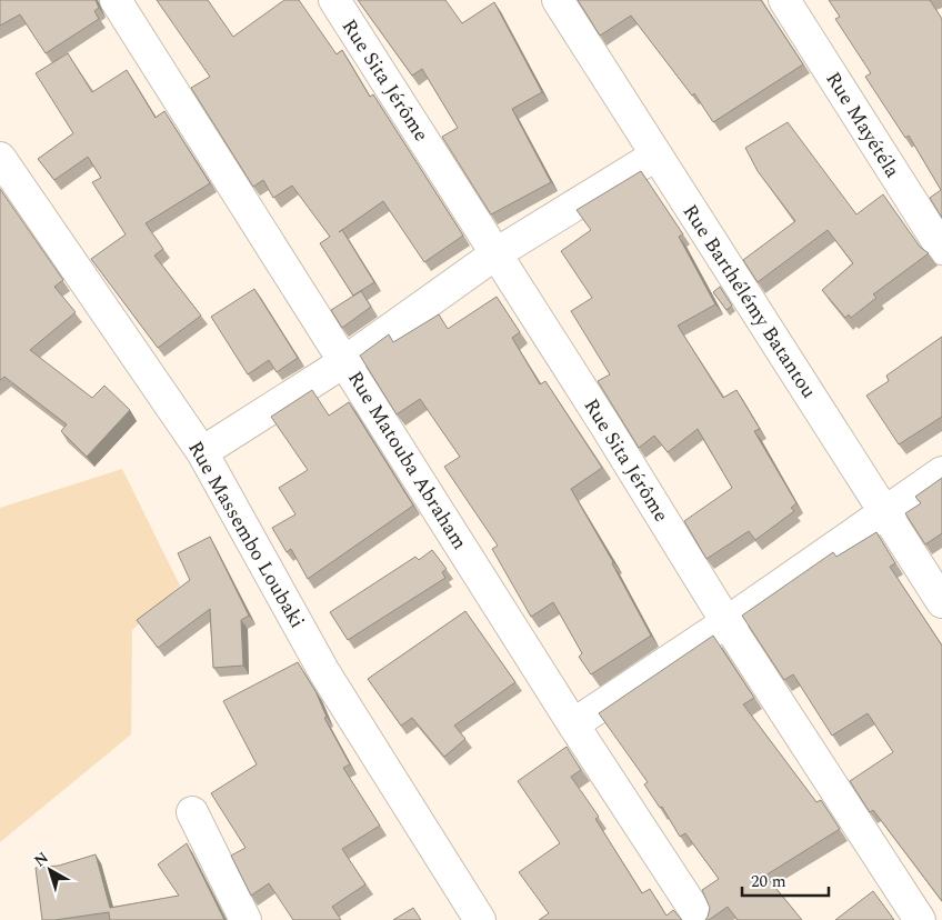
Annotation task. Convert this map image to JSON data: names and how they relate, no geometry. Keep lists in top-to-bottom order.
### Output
{
  "streets": {
    "street": [
      "Rue Sita Jérôme",
      "Rue Mayétéla",
      "Rue Barthélémy Batantou",
      "Rue Matouba Abraham",
      "Rue Massembo Loubaki"
    ]
  },
  "scale_bar": "20 m",
  "north": "top left"
}
